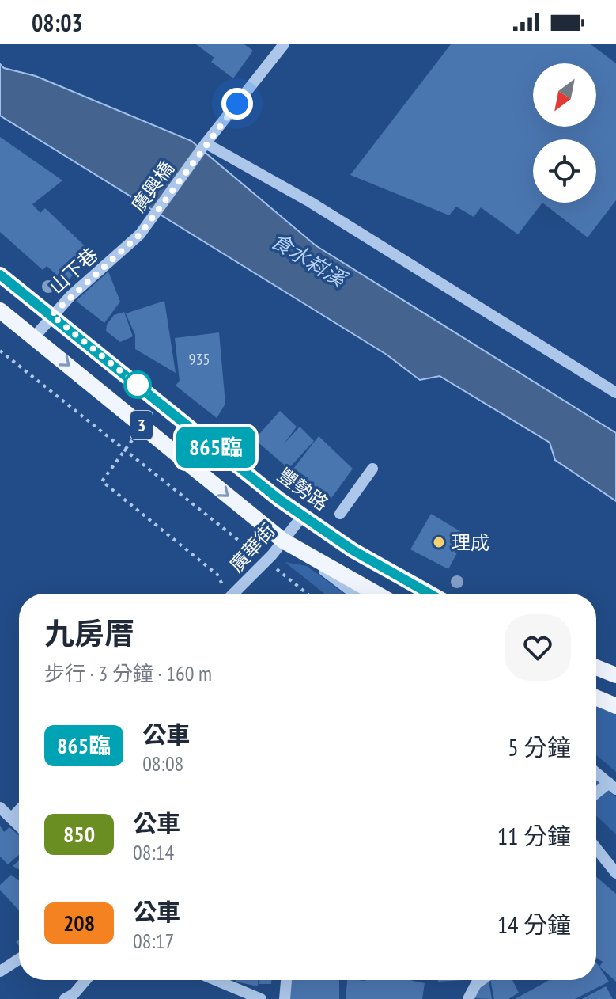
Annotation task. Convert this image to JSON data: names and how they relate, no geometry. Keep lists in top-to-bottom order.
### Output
{
  "streets": {
    "main road": ["3", "豐勢路"],
    "street": ["廣興橋", "山下巷", "廣華街"]
  },
  "crossings": [
    ["廣興橋", "山下巷"],
    ["山下巷", "3"],
    ["山下巷", "豐勢路"],
    ["3", "廣華街"],
    ["豐勢路", "廣華街"]
  ],
  "water": ["食水嵙溪"],
  "places": ["理成"],
  "lines": ["bus line 865臨"],
  "house_numbers": ["935"],
  "north": "bottom left",
  "page": {
    "status": "08:03",
    "on_map": "865臨",
    "heading": ["九房厝", "步行 · 3 分鐘 · 160 m"],
    "list": [
      {
        "mark": "865臨",
        "name": "公車",
        "note": "08:08",
        "value": "5 分鐘"
      },
      {
        "mark": "850",
        "name": "公車",
        "note": "08:14",
        "value": "11 分鐘"
      },
      {
        "mark": "208",
        "name": "公車",
        "note": "08:17",
        "value": "14 分鐘"
      }
    ]
  }
}
